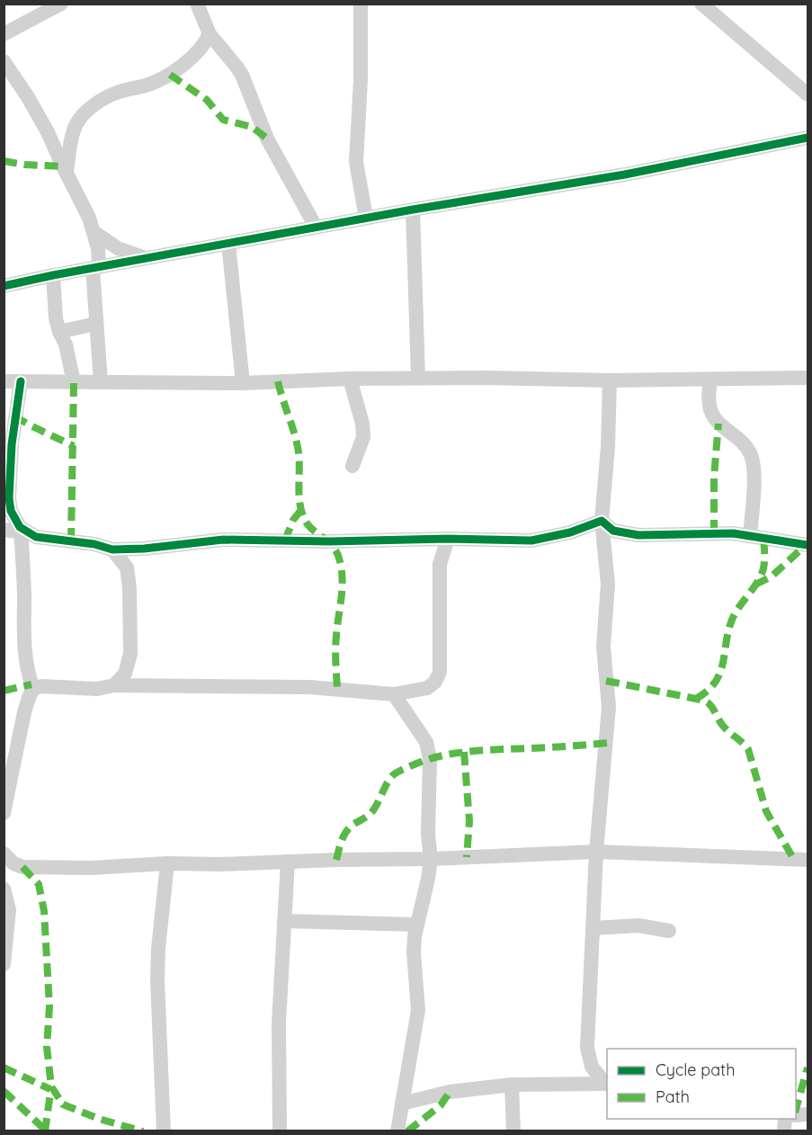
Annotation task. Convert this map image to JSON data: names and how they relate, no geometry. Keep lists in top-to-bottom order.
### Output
{
  "legend": ["Cycle path", "Path"]
}
